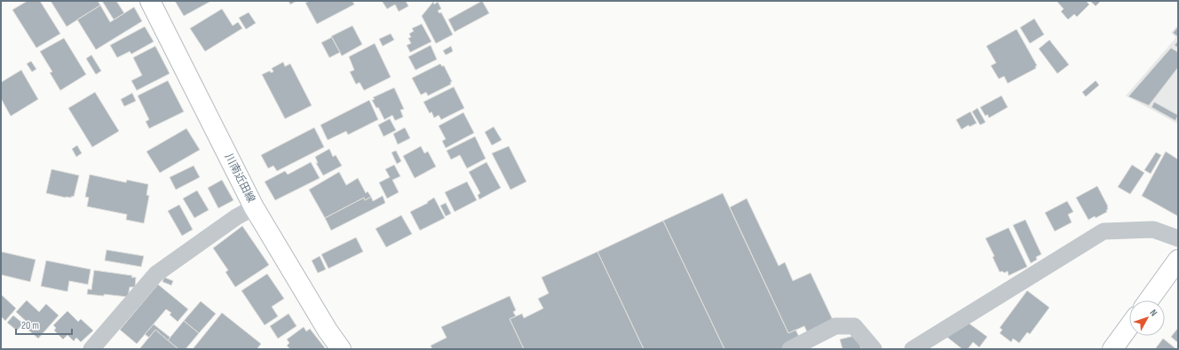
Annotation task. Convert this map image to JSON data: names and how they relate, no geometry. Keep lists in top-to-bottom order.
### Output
{
  "streets": {
    "main road": ["川南近田線"]
  },
  "scale_bar": "20 m",
  "north": "top right"
}
